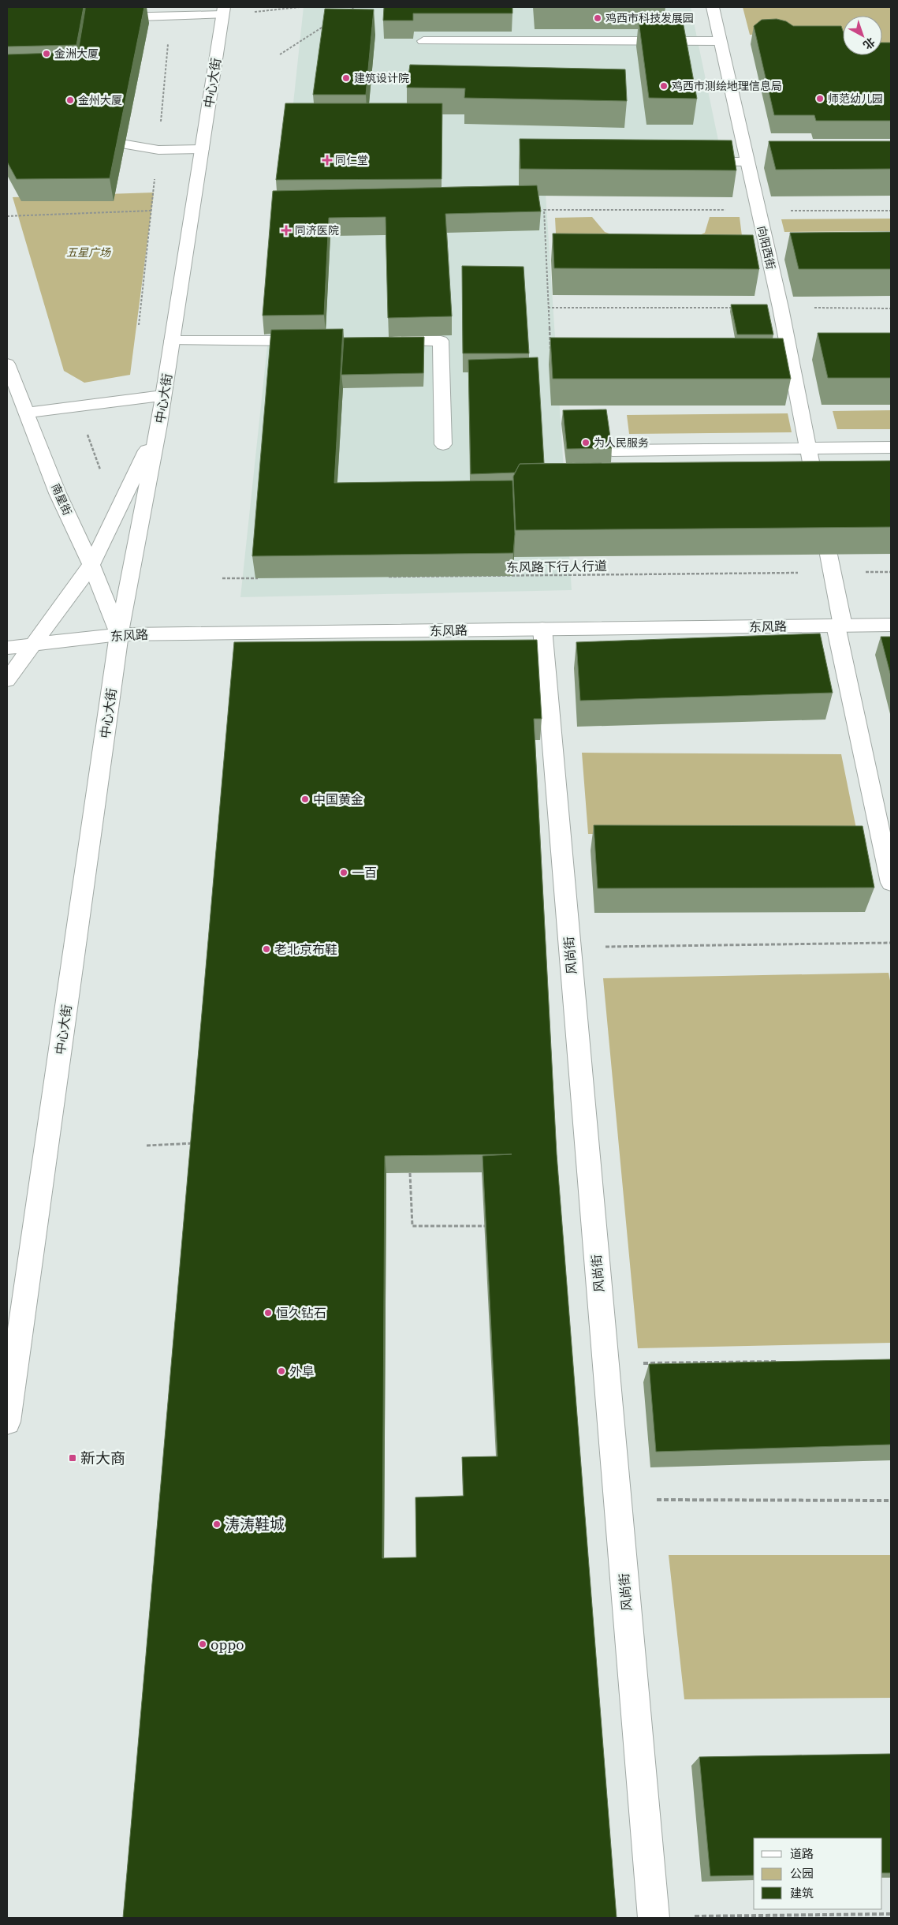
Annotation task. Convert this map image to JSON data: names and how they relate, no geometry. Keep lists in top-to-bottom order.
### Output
{
  "streets": {
    "street": [
      "中心大街",
      "向阳西街",
      "南星街",
      "东风路",
      "风尚街"
    ],
    "path": ["东风路下行人行道"]
  },
  "crossings": [
    ["中心大街", "南星街"],
    ["中心大街", "东风路"],
    ["南星街", "东风路"],
    ["东风路", "风尚街"]
  ],
  "parks": ["五星广场"],
  "places": {
    "other": [
      "鸡西市科技发展园",
      "金洲大厦",
      "建筑设计院",
      "鸡西市测绘地理信息局",
      "师范幼儿园",
      "金州大厦",
      "为人民服务",
      "中国黄金",
      "一百",
      "老北京布鞋",
      "恒久钻石",
      "外阜",
      "涛涛鞋城",
      "oppo"
    ],
    "health": ["同仁堂", "同济医院"],
    "transit": ["新大商"]
  },
  "legend": ["道路", "公园", "建筑"],
  "north": "bottom right"
}
